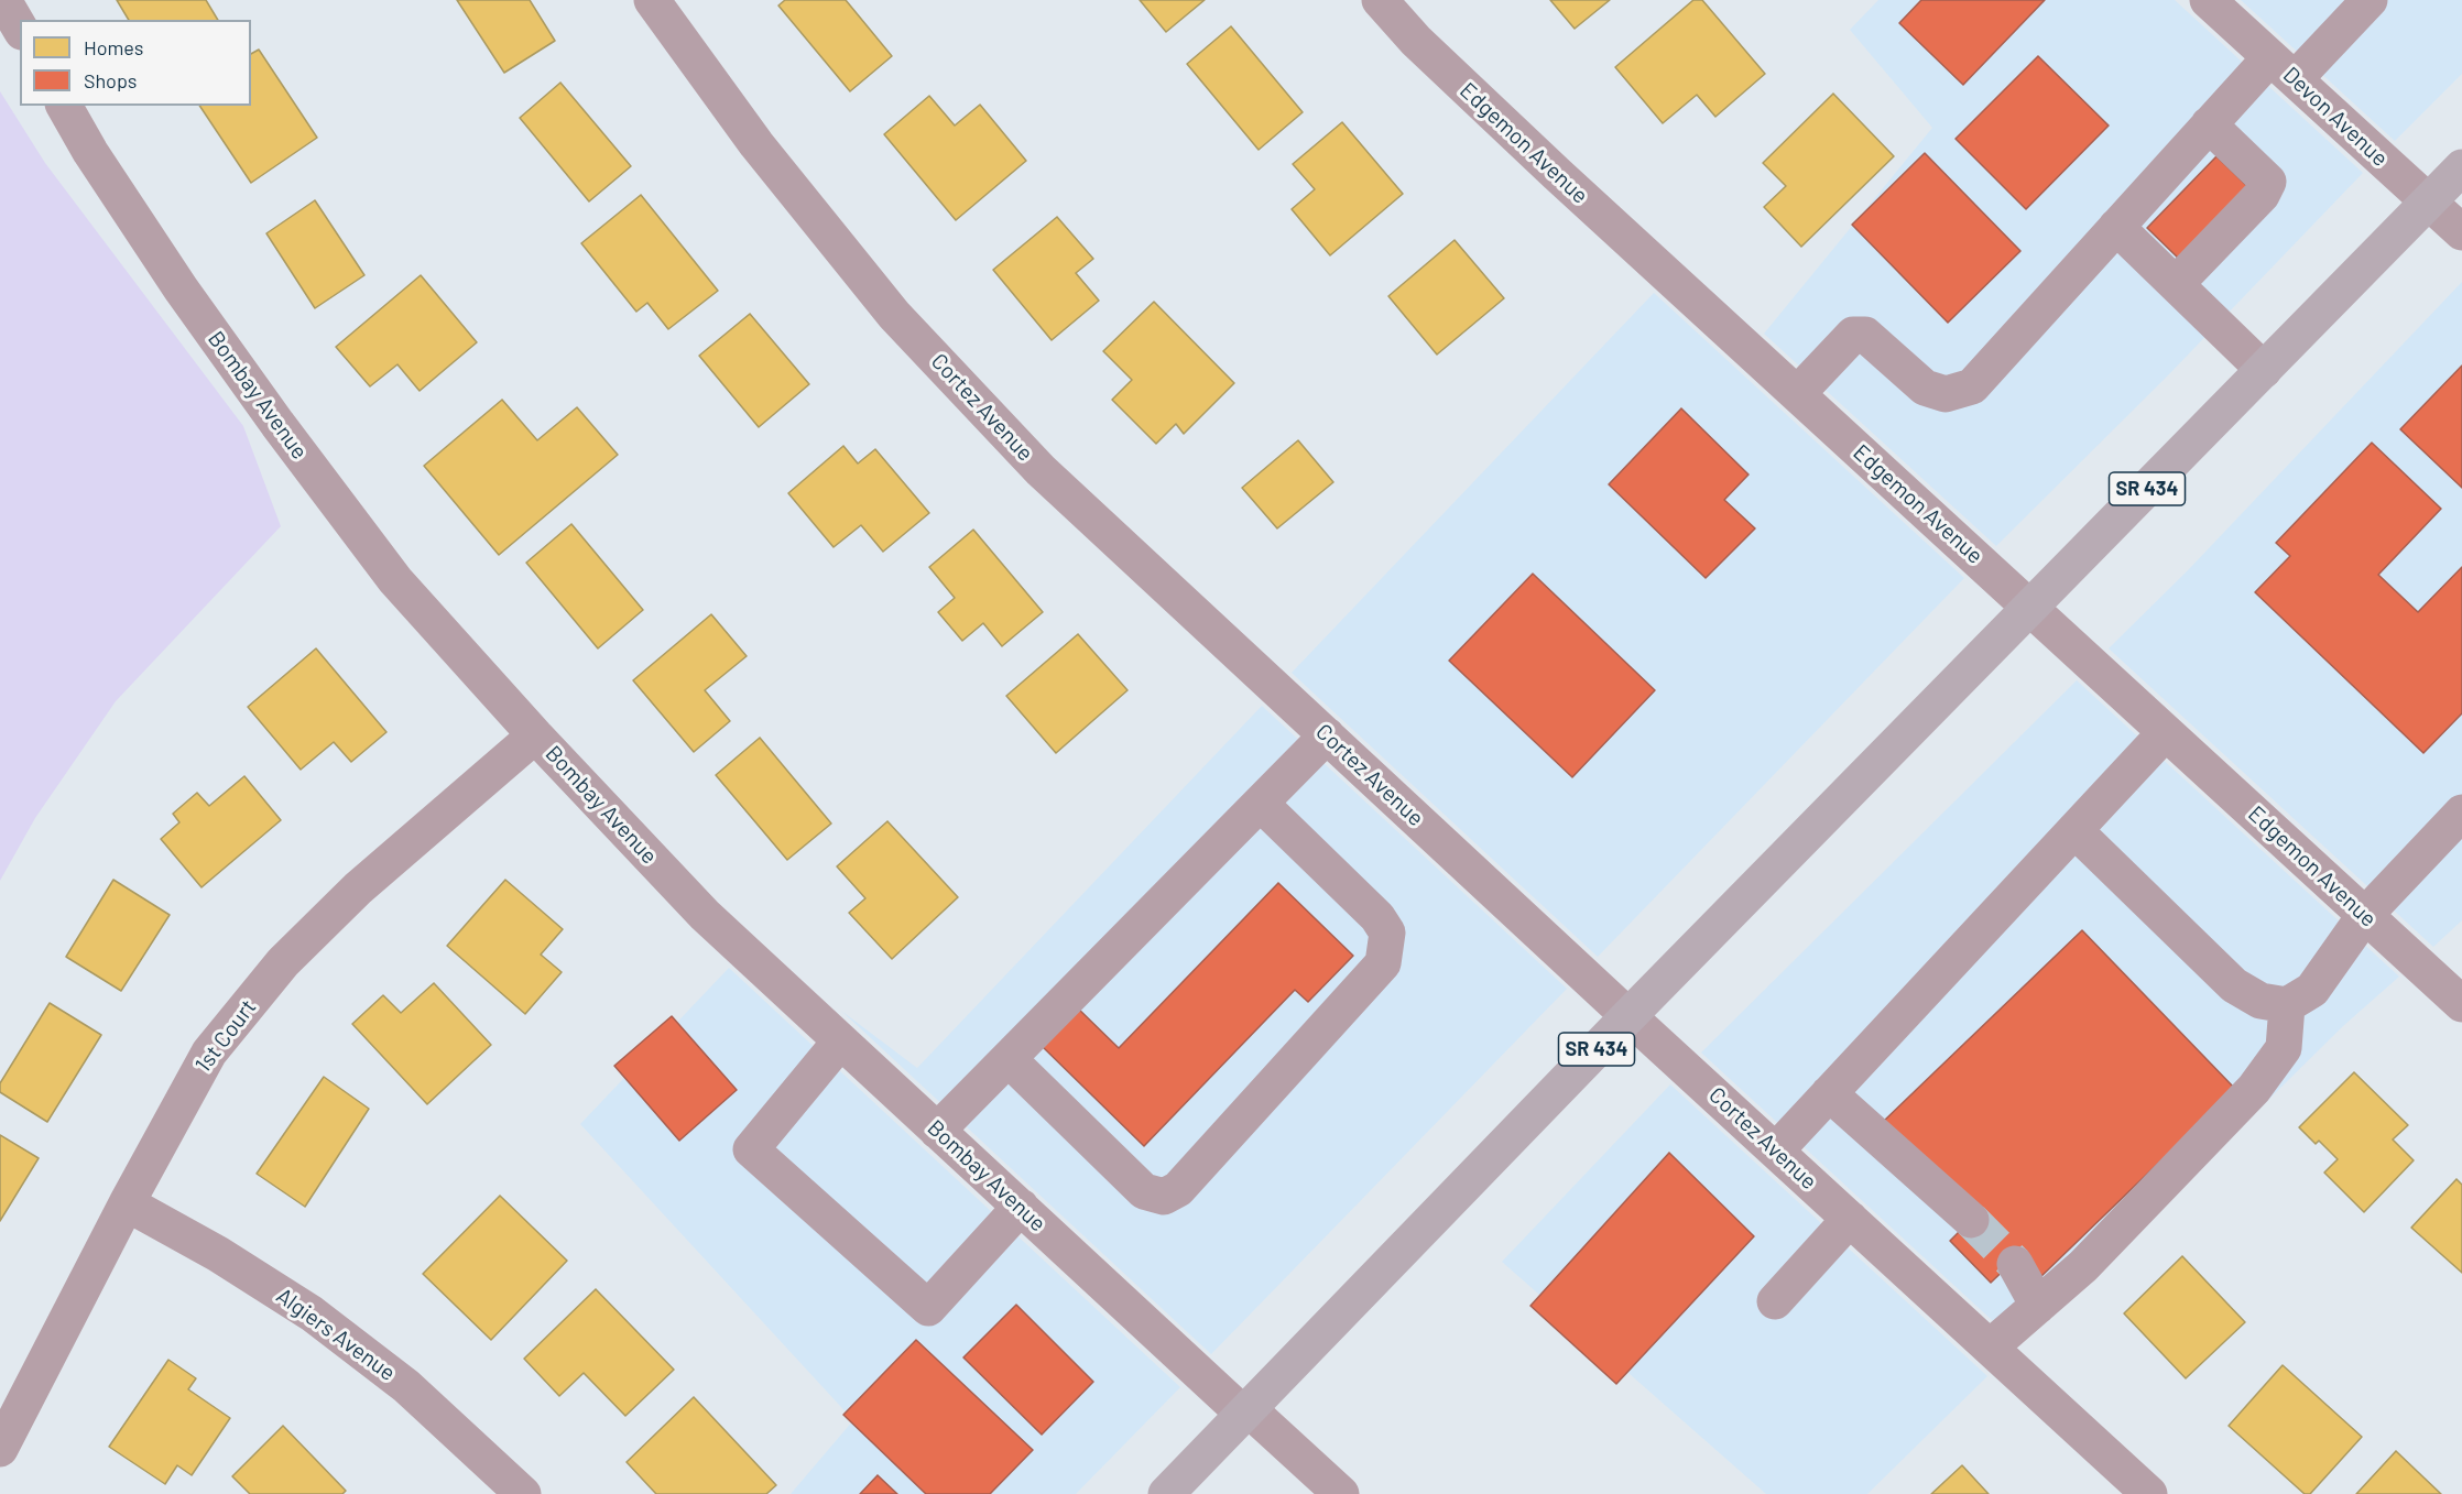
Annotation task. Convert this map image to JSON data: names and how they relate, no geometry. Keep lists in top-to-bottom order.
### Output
{
  "streets": {
    "main road": ["SR 434"],
    "street": [
      "Devon Avenue",
      "Edgemon Avenue",
      "Bombay Avenue",
      "Cortez Avenue",
      "1st Court",
      "Algiers Avenue"
    ]
  },
  "crossings": [
    ["Devon Avenue", "SR 434"],
    ["Edgemon Avenue", "SR 434"],
    ["Bombay Avenue", "SR 434"],
    ["Bombay Avenue", "1st Court"],
    ["Cortez Avenue", "SR 434"],
    ["1st Court", "Algiers Avenue"]
  ],
  "legend": ["Homes", "Shops"]
}
